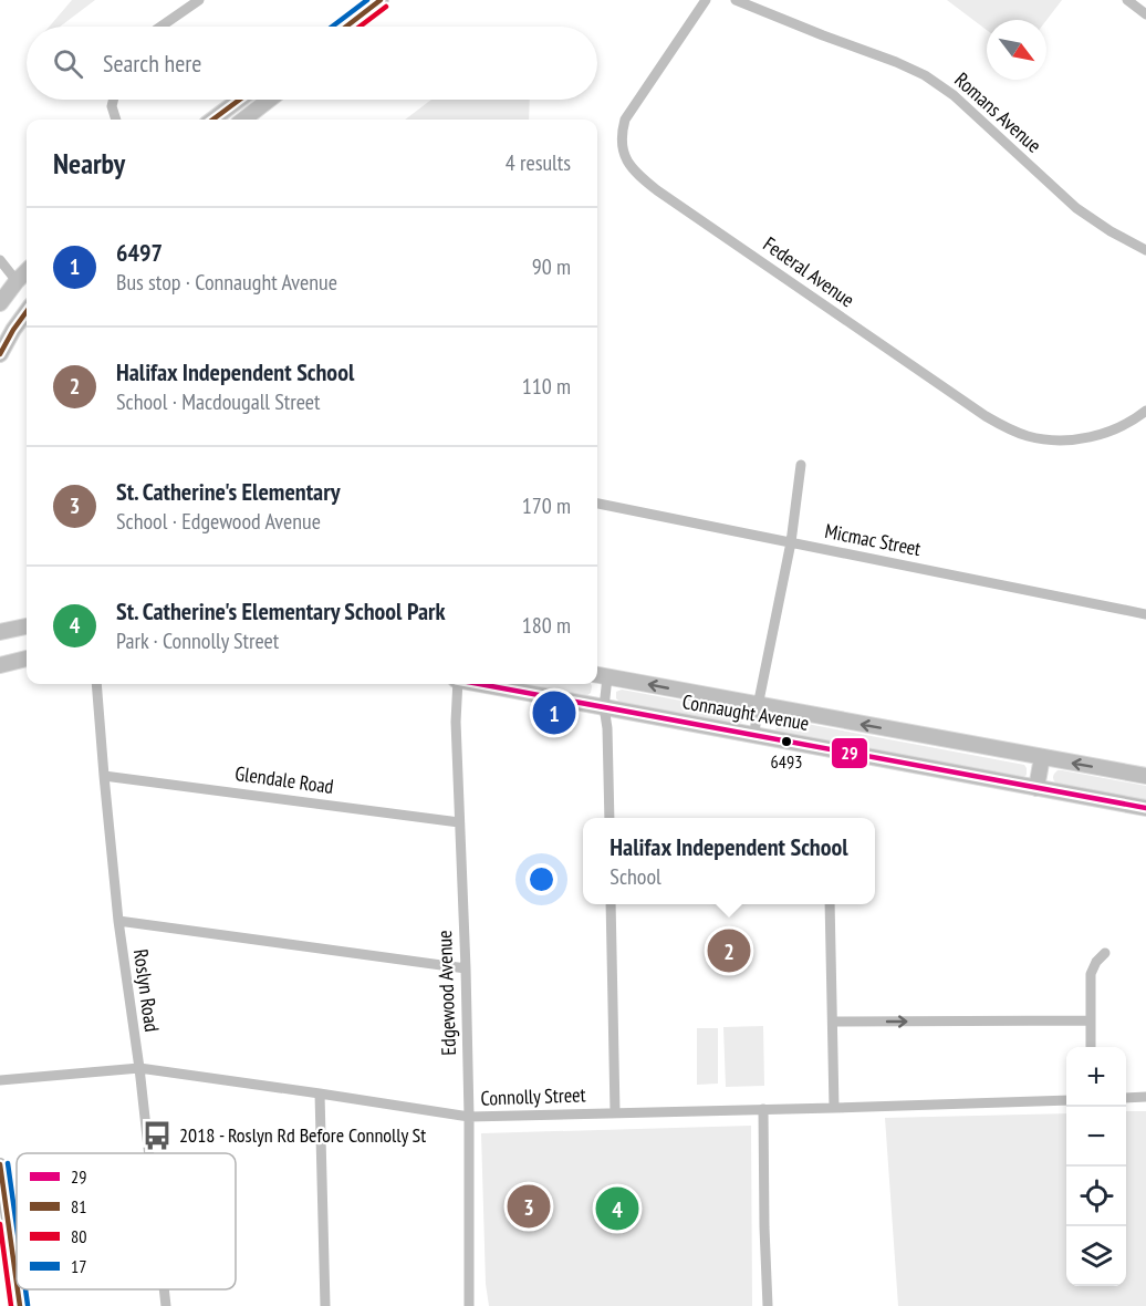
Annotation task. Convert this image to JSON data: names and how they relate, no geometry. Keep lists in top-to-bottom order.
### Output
{
  "streets": {
    "main road": ["Connaught Avenue"],
    "street": [
      "Romans Avenue",
      "Federal Avenue",
      "Micmac Street",
      "Glendale Road",
      "Roslyn Road",
      "Edgewood Avenue",
      "Connolly Street"
    ]
  },
  "crossings": [
    ["Glendale Road", "Roslyn Road"],
    ["Glendale Road", "Edgewood Avenue"],
    ["Roslyn Road", "Connolly Street"],
    ["Edgewood Avenue", "Connolly Street"]
  ],
  "places": {
    "other": ["6493"],
    "bus stop": ["2018 - Roslyn Rd Before Connolly St"]
  },
  "lines": [
    "transit line 81",
    "transit line 17",
    "transit line 80",
    "transit line 29"
  ],
  "legend": [
    "29",
    "81",
    "80",
    "17"
  ],
  "north": "bottom right",
  "page": {
    "search": "Search here",
    "heading": ["Nearby", "4 results"],
    "list": [
      {
        "mark": "1",
        "name": "6497",
        "note": "Bus stop · Connaught Avenue",
        "value": "90 m"
      },
      {
        "mark": "2",
        "name": "Halifax Independent School",
        "note": "School · Macdougall Street",
        "value": "110 m"
      },
      {
        "mark": "3",
        "name": "St. Catherine's Elementary",
        "note": "School · Edgewood Avenue",
        "value": "170 m"
      },
      {
        "mark": "4",
        "name": "St. Catherine's Elementary School Park",
        "note": "Park · Connolly Street",
        "value": "180 m"
      }
    ],
    "pins": [
      "1",
      "2",
      "3",
      "4"
    ],
    "popup": ["Halifax Independent School", "School"],
    "map_buttons": ["+", "−"]
  }
}
